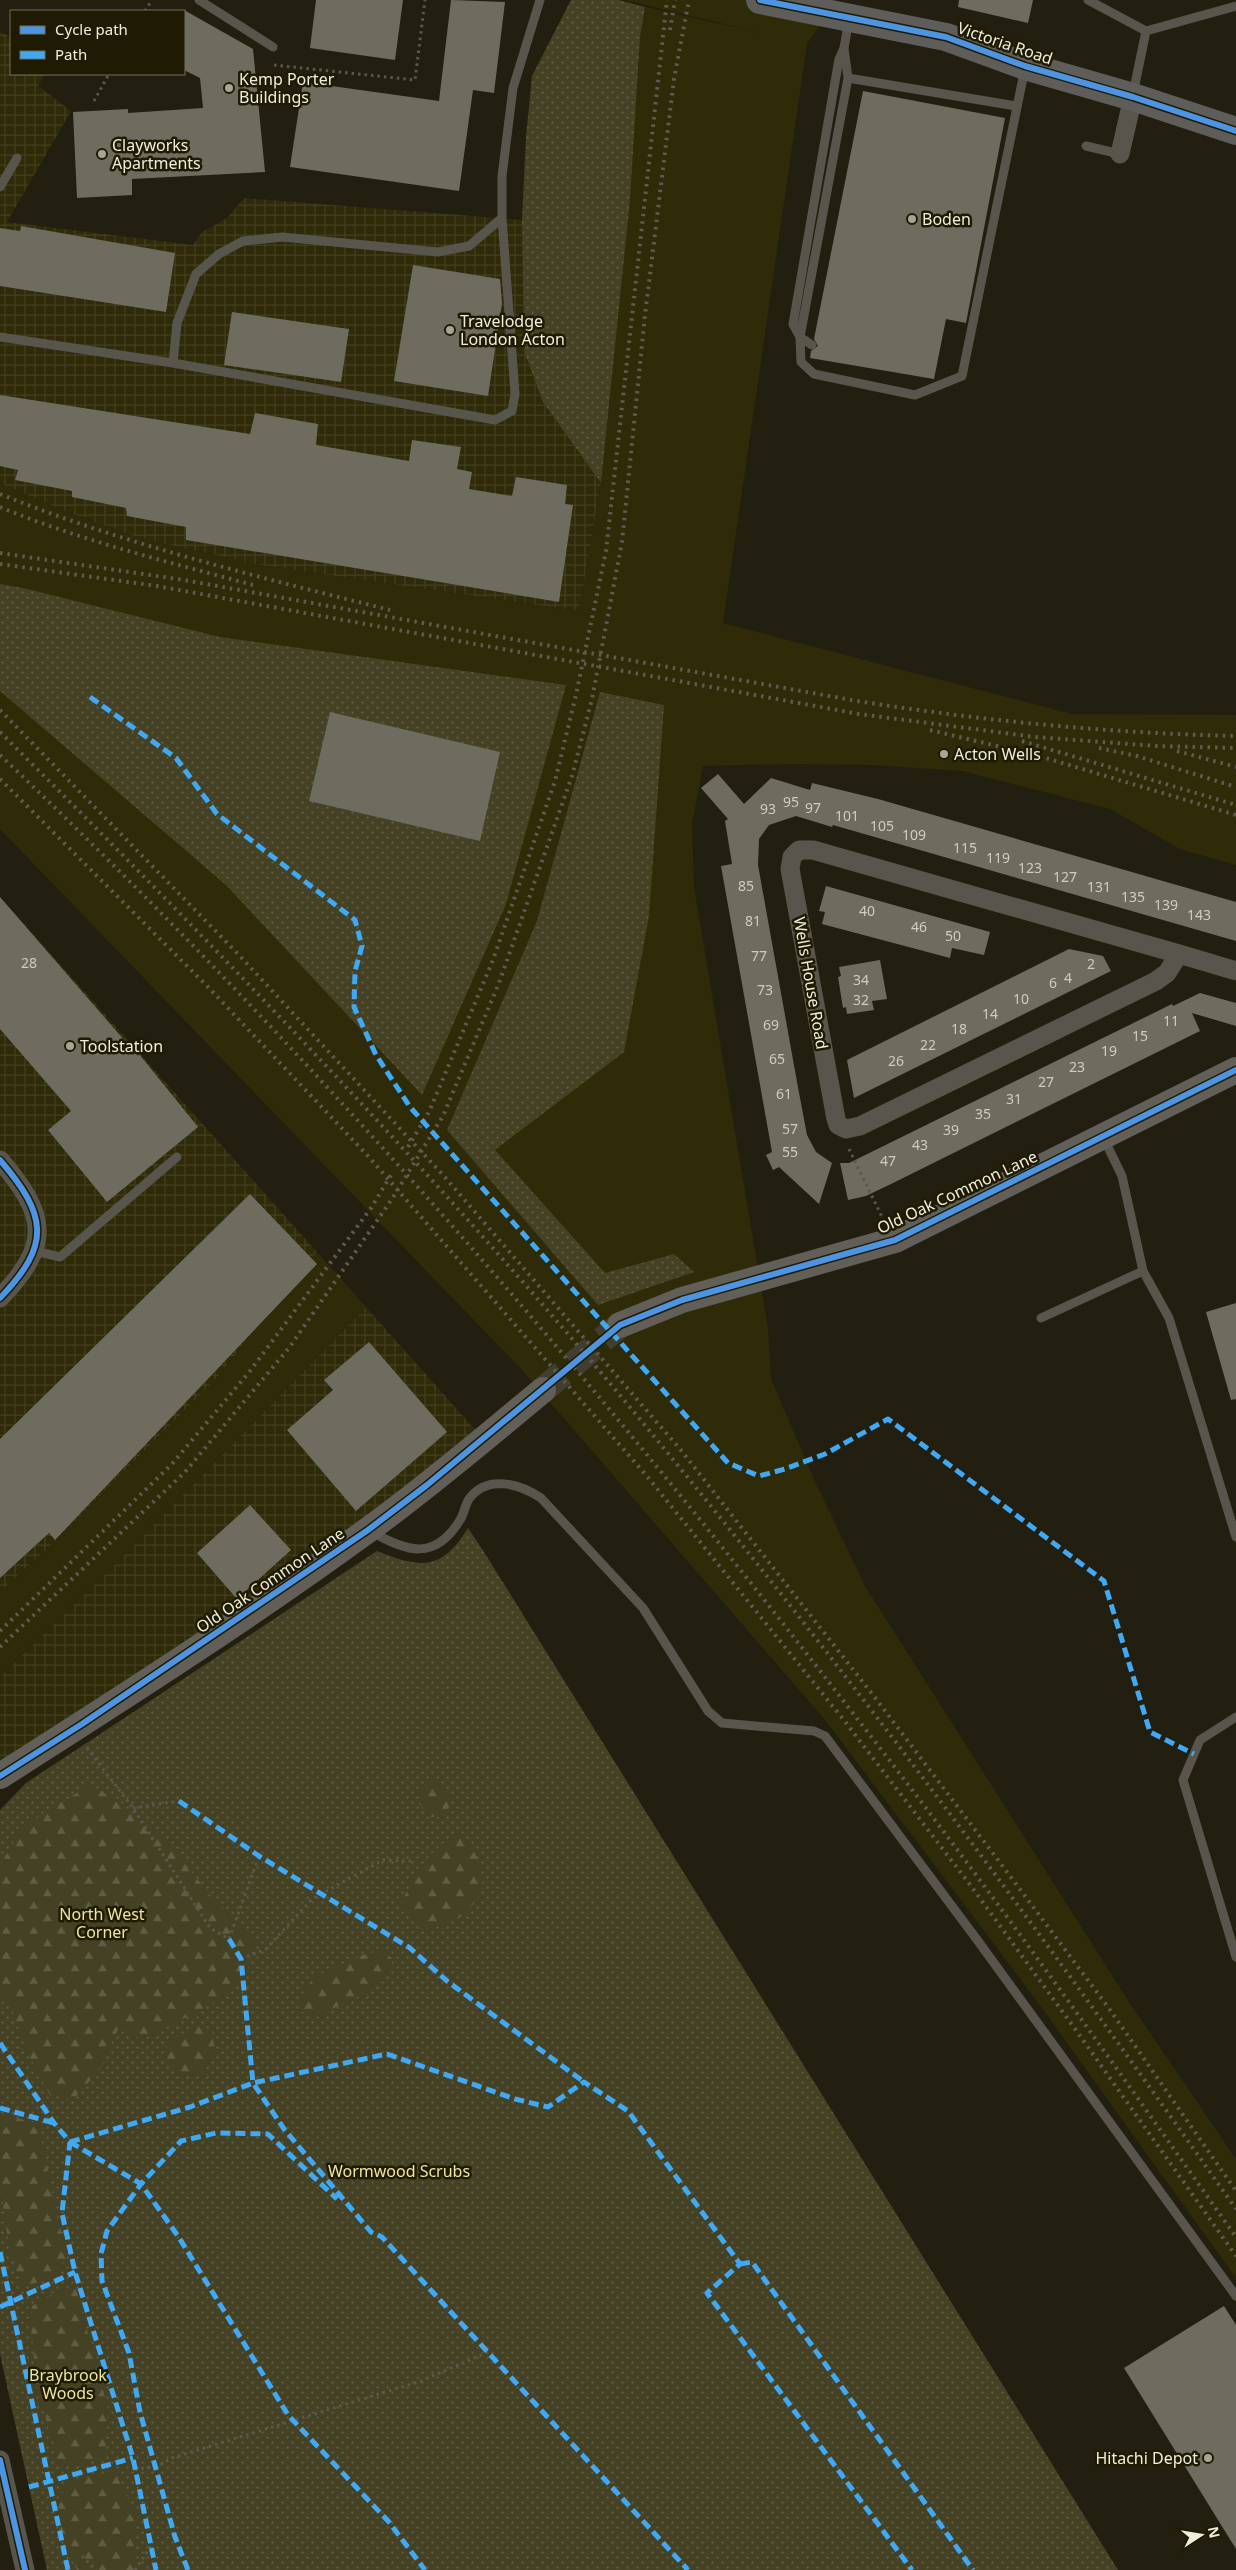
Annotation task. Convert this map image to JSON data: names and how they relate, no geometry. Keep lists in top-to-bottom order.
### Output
{
  "streets": {
    "main road": ["Victoria Road"],
    "street": ["Wells House Road", "Old Oak Common Lane"]
  },
  "parks": ["North West Corner", "Wormwood Scrubs", "Braybrook Woods"],
  "places": [
    "Kemp Porter Buildings",
    "Clayworks Apartments",
    "Boden",
    "Travelodge London Acton",
    "Acton Wells",
    "Toolstation",
    "Hitachi Depot"
  ],
  "house_numbers": [
    "95",
    "97",
    "93",
    "101",
    "105",
    "109",
    "115",
    "119",
    "123",
    "127",
    "85",
    "131",
    "135",
    "139",
    "40",
    "143",
    "81",
    "46",
    "50",
    "77",
    "28",
    "2",
    "4",
    "34",
    "6",
    "73",
    "10",
    "32",
    "14",
    "11",
    "69",
    "18",
    "15",
    "22",
    "19",
    "65",
    "26",
    "23",
    "27",
    "61",
    "31",
    "35",
    "57",
    "39",
    "43",
    "55",
    "47"
  ],
  "legend": ["Cycle path", "Path"],
  "north": "right"
}
